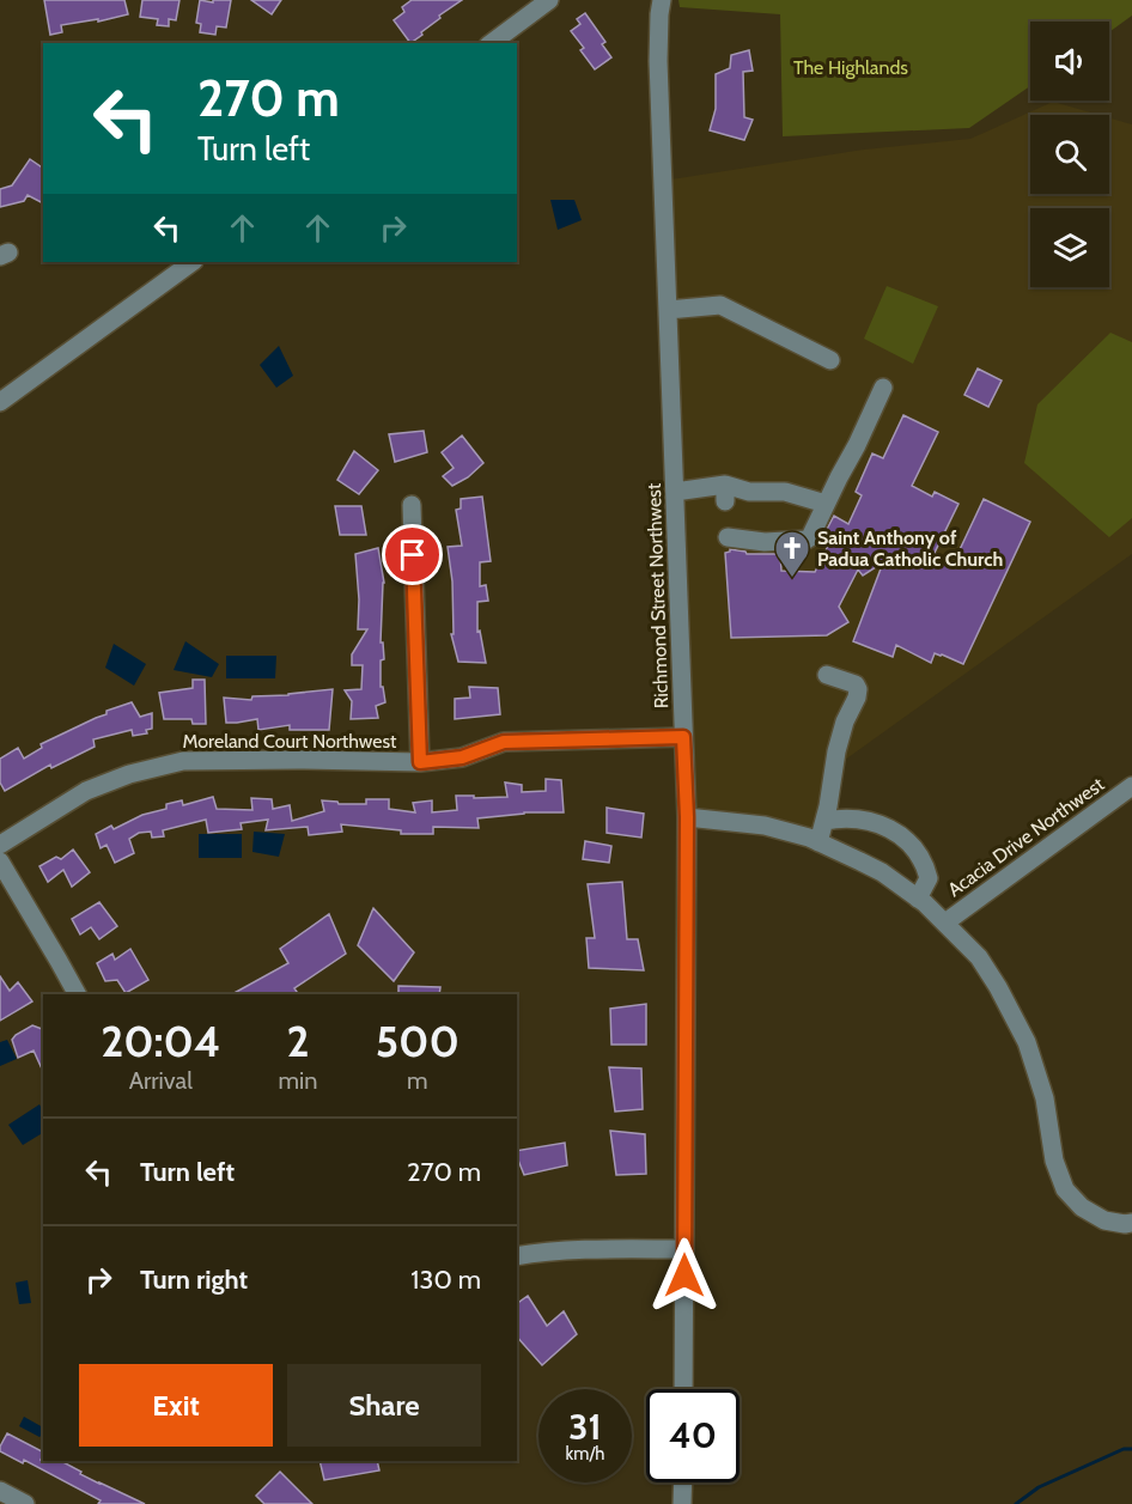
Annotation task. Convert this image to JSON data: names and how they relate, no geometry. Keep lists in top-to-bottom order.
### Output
{
  "streets": {
    "street": ["Richmond Street Northwest", "Moreland Court Northwest", "Acacia Drive Northwest"]
  },
  "crossings": [
    ["Richmond Street Northwest", "Moreland Court Northwest"],
    ["Richmond Street Northwest", "Acacia Drive Northwest"]
  ],
  "parks": ["The Highlands"],
  "places": {
    "church": ["Saint Anthony of Padua Catholic Church"]
  },
  "page": {
    "turn": ["270 m", "Turn left"],
    "eta": [
      "20:04",
      "Arrival",
      "2",
      "min",
      "500",
      "m"
    ],
    "list": [
      {
        "name": "Turn left",
        "value": "270 m"
      },
      {
        "name": "Turn right",
        "value": "130 m"
      }
    ],
    "buttons": ["Exit", "Share"],
    "speed": "31 km/h",
    "limit": "40"
  }
}
